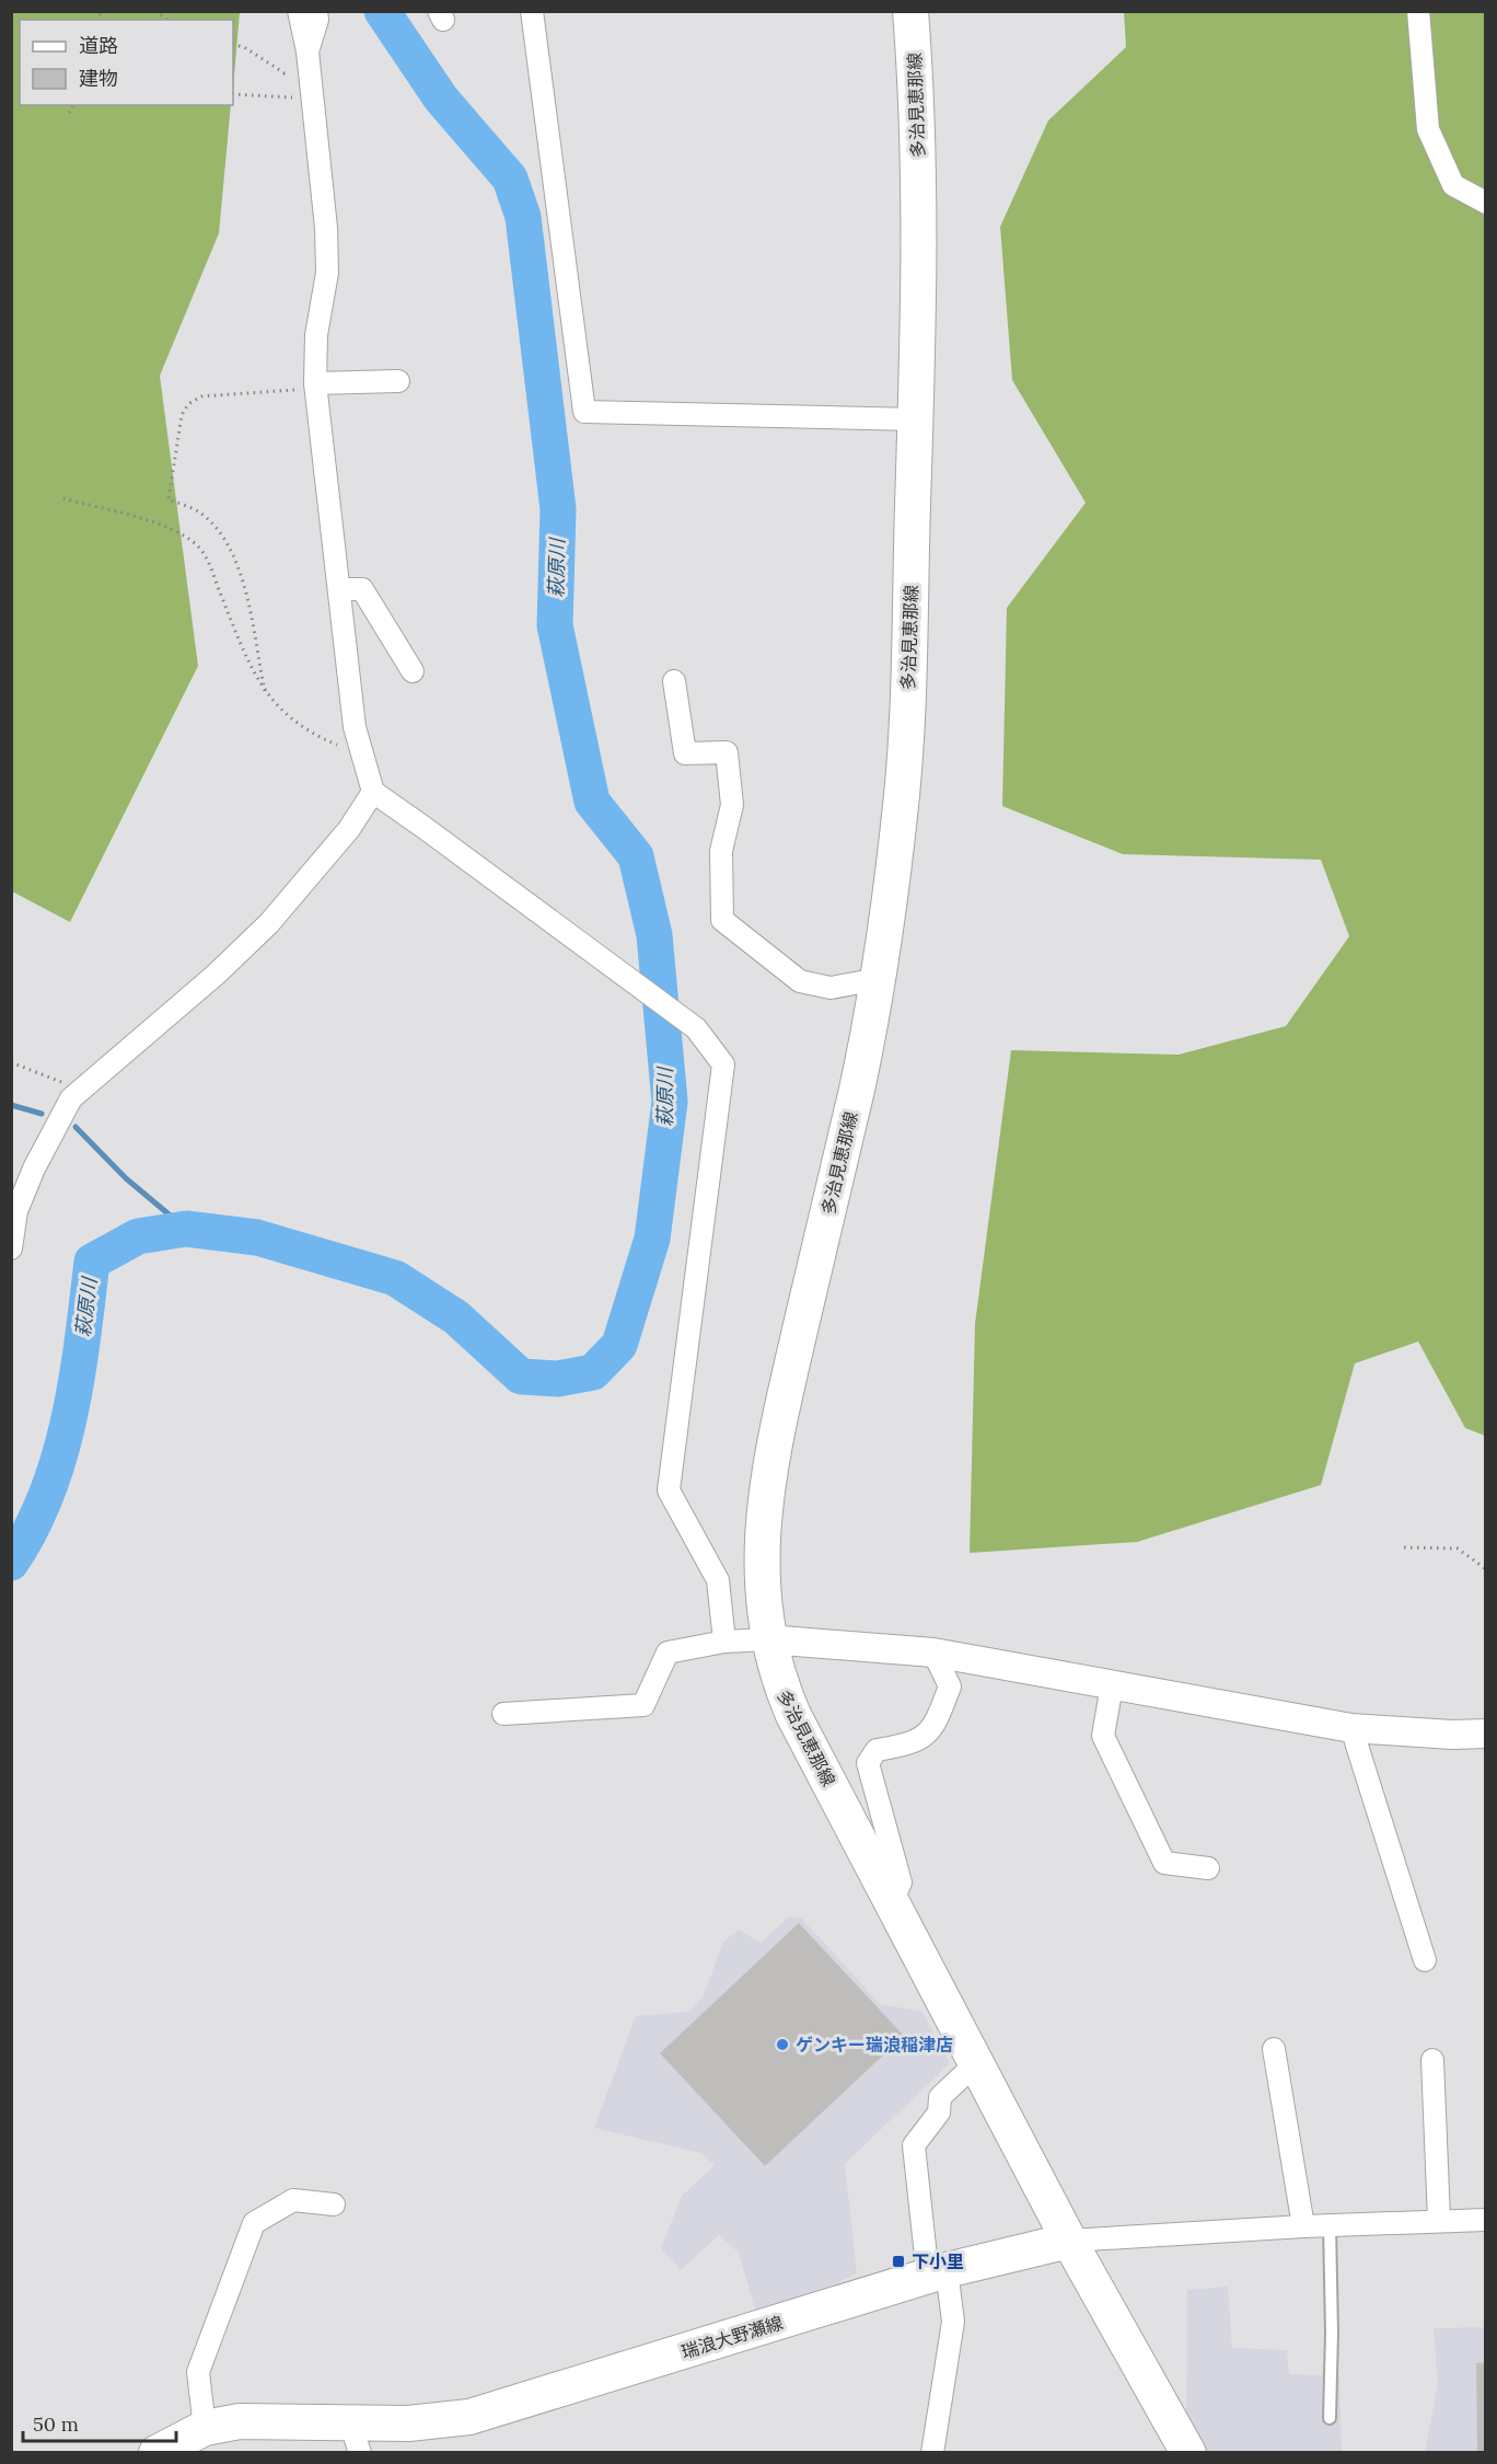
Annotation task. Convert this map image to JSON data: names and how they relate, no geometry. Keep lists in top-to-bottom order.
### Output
{
  "streets": {
    "main road": ["多治見恵那線", "瑞浪大野瀬線"]
  },
  "crossings": [
    ["多治見恵那線", "瑞浪大野瀬線"]
  ],
  "water": ["萩原川"],
  "places": {
    "other": ["ゲンキー瑞浪稲津店"],
    "transit": ["下小里"]
  },
  "legend": ["道路", "建物"],
  "scale_bar": "50 m"
}
